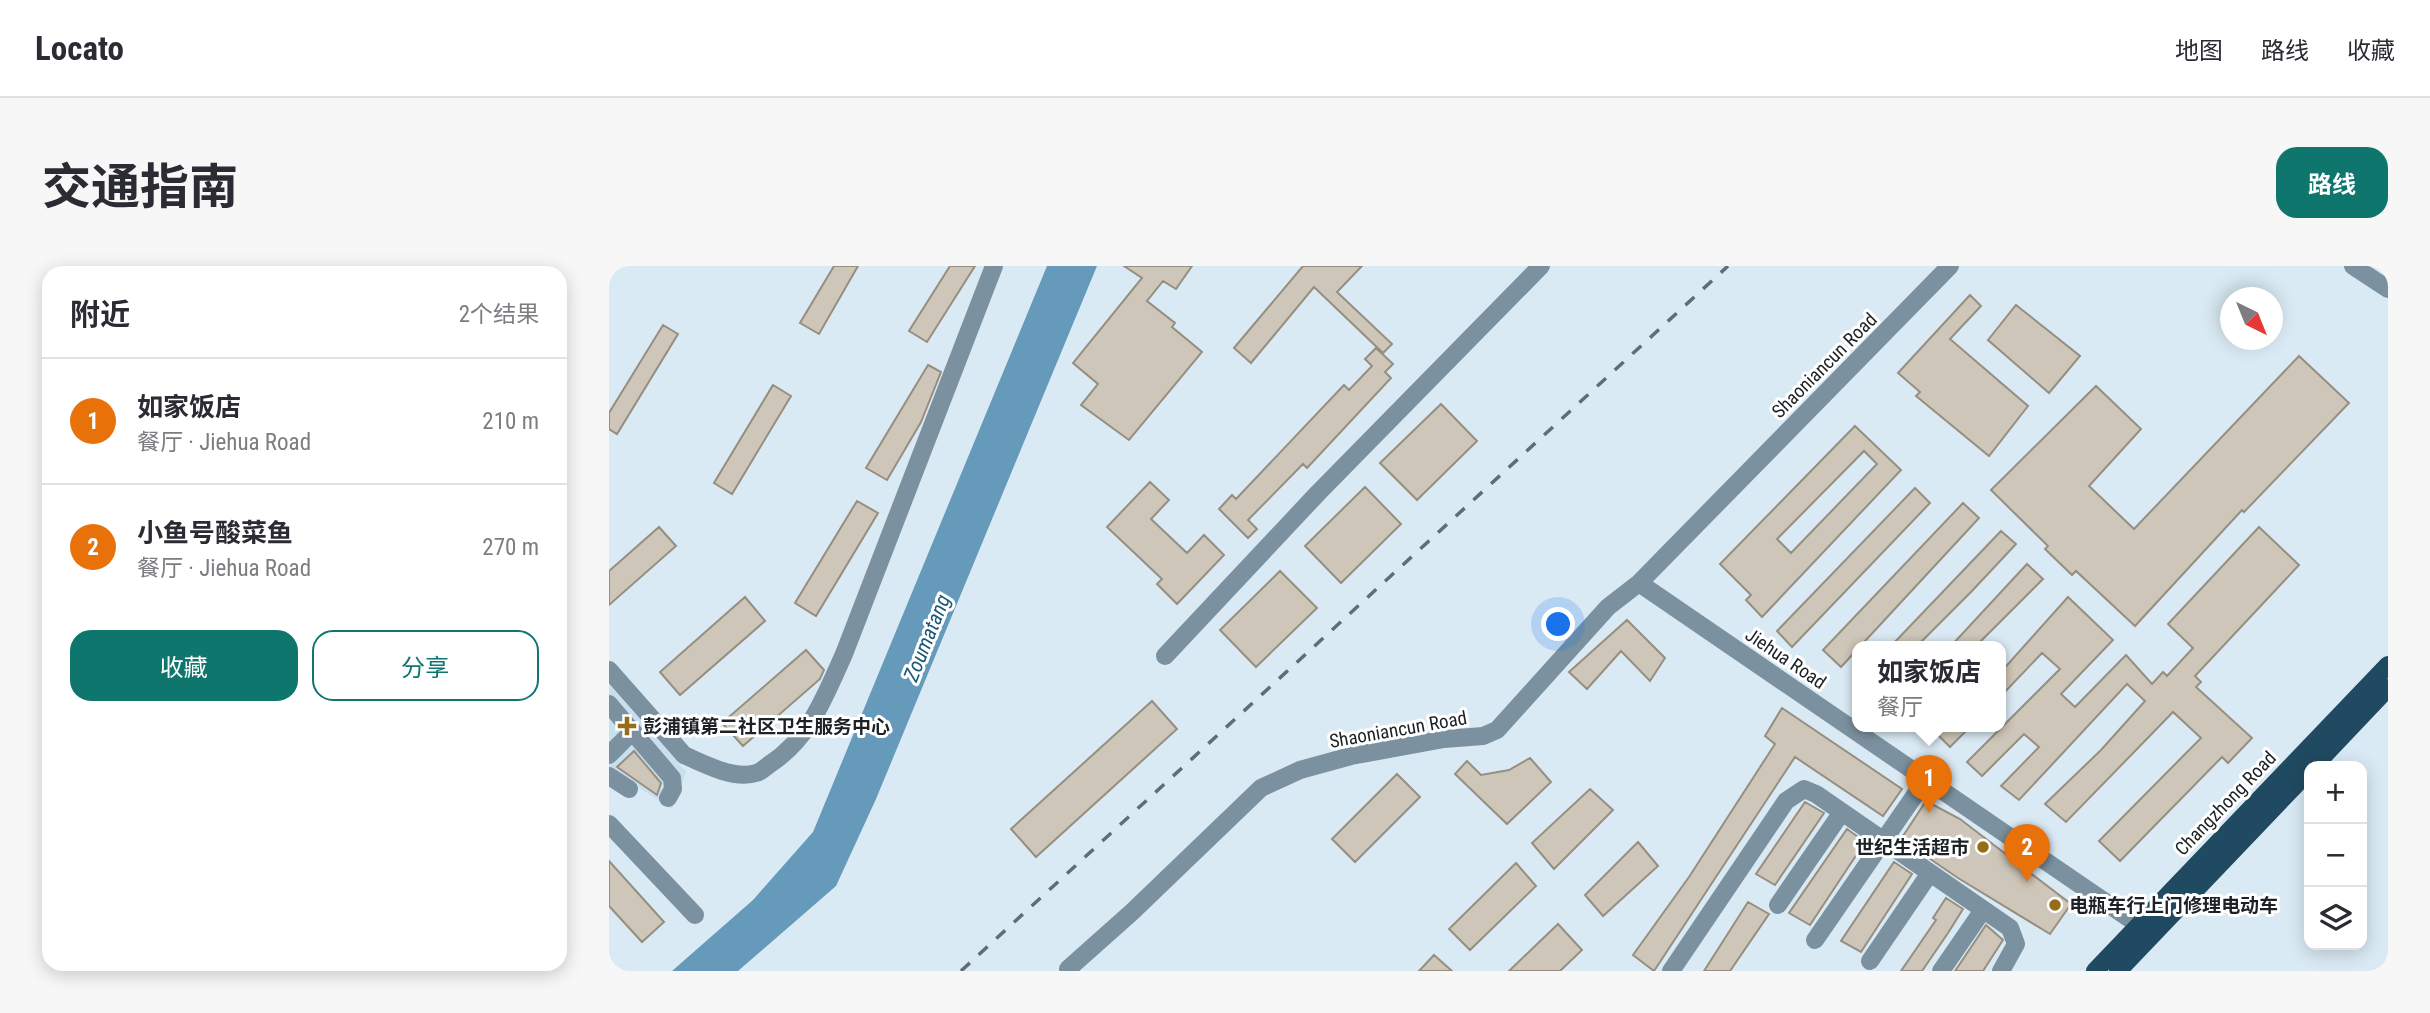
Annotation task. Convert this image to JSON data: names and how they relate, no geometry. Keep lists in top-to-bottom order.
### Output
{
  "streets": {
    "main road": ["Changzhong Road"],
    "street": ["Shaoniancun Road", "Jiehua Road"]
  },
  "crossings": [
    ["Shaoniancun Road", "Jiehua Road"],
    ["Jiehua Road", "Changzhong Road"]
  ],
  "water": ["Zoumatang"],
  "places": {
    "health": ["彭浦镇第二社区卫生服务中心"],
    "other": ["世纪生活超市", "电瓶车行上门修理电动车"]
  },
  "north": "bottom right",
  "page": {
    "header": "Locato",
    "nav": ["地图", "路线", "收藏"],
    "title": "交通指南",
    "buttons": [
      "路线",
      ["收藏", "分享"]
    ],
    "heading": ["附近", "2个结果"],
    "list": [
      {
        "mark": "1",
        "name": "如家饭店",
        "note": "餐厅 · Jiehua Road",
        "value": "210 m"
      },
      {
        "mark": "2",
        "name": "小鱼号酸菜鱼",
        "note": "餐厅 · Jiehua Road",
        "value": "270 m"
      }
    ],
    "popup": ["如家饭店", "餐厅"],
    "pins": ["1", "2"],
    "map_buttons": ["+", "−"]
  }
}
